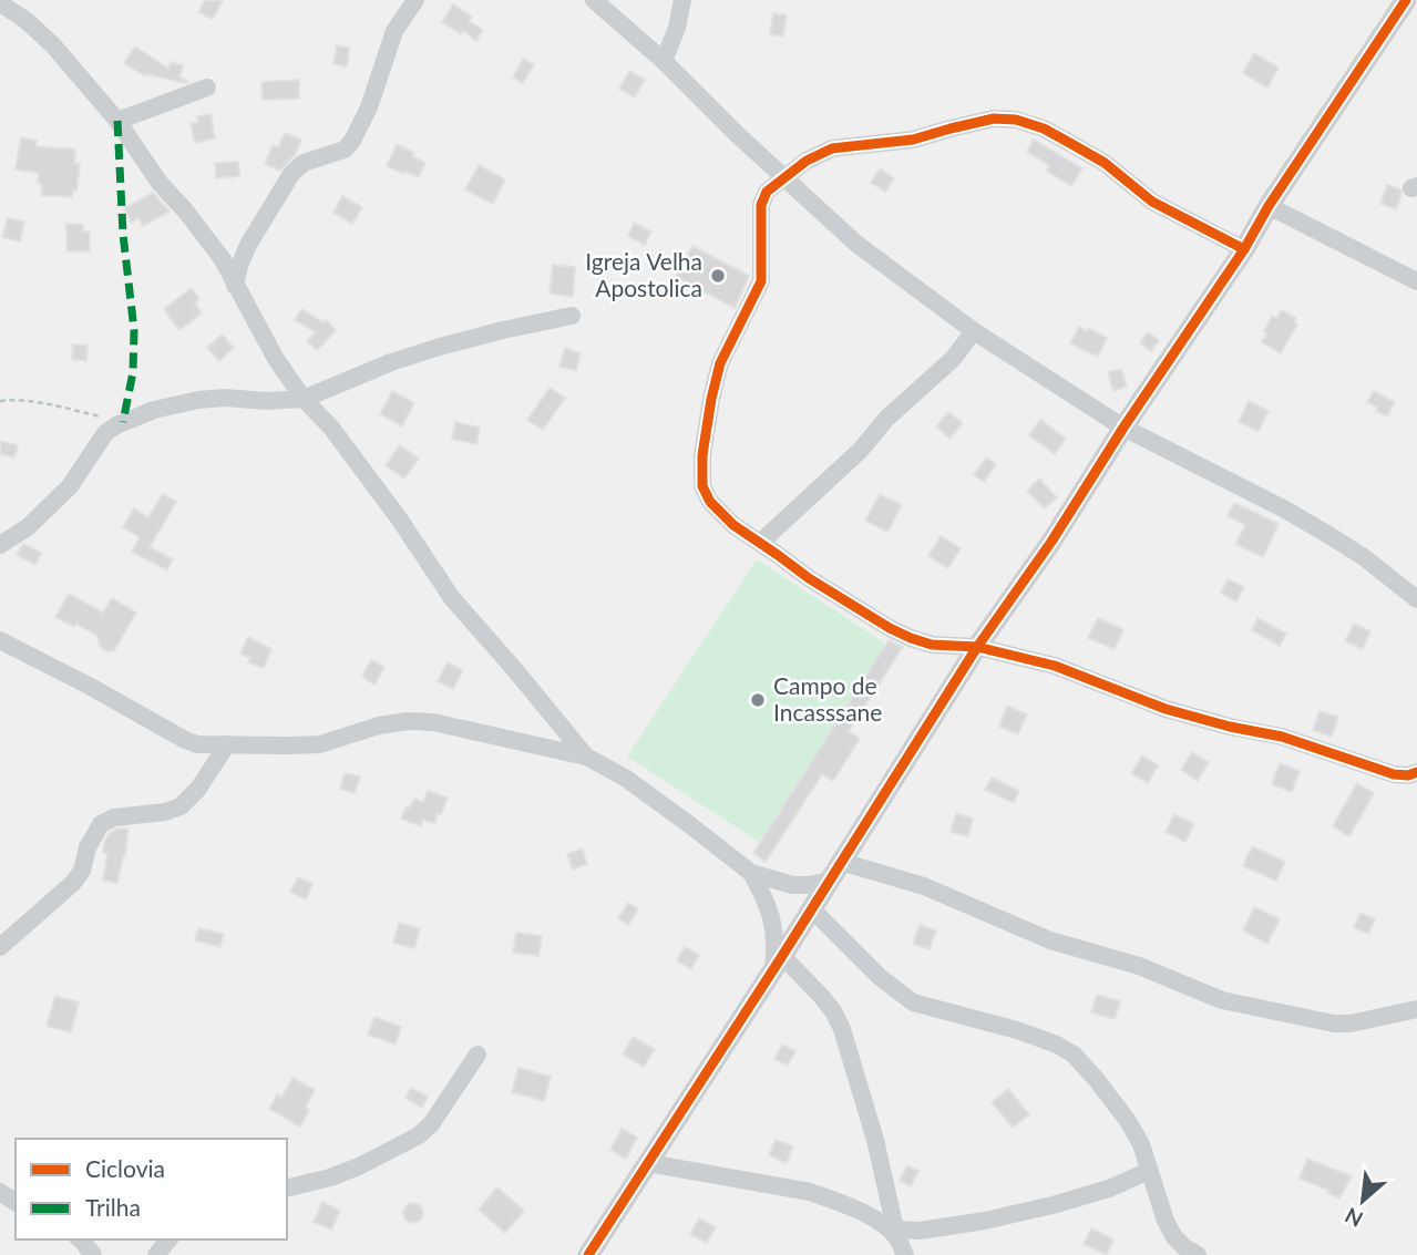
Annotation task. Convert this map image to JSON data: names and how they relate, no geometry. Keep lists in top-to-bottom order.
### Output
{
  "places": ["Igreja Velha Apostolica", "Campo de Incasssane"],
  "legend": ["Ciclovia", "Trilha"],
  "north": "bottom left"
}
